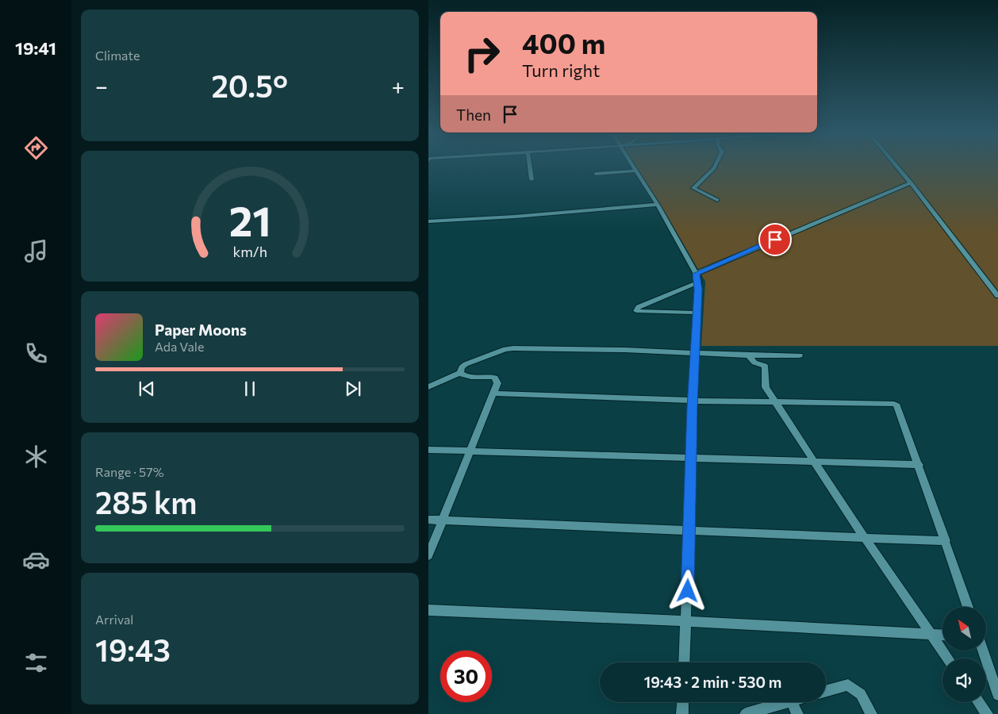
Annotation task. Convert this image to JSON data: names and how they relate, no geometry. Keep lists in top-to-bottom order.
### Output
{
  "north": "top left",
  "page": {
    "tabs": "19:41",
    "tile": [
      "Climate",
      ["Range · 57%", "285 km"],
      ["Arrival", "19:43"]
    ],
    "turn": ["400 m", "Turn right"],
    "heat": ["−", "20.5°", "+"],
    "then": "Then",
    "song": ["Paper Moons", "Ada Vale"],
    "limit": "30",
    "trip": "19:43 · 2 min · 530 m",
    "gauge": ["21", "km/h"]
  }
}
